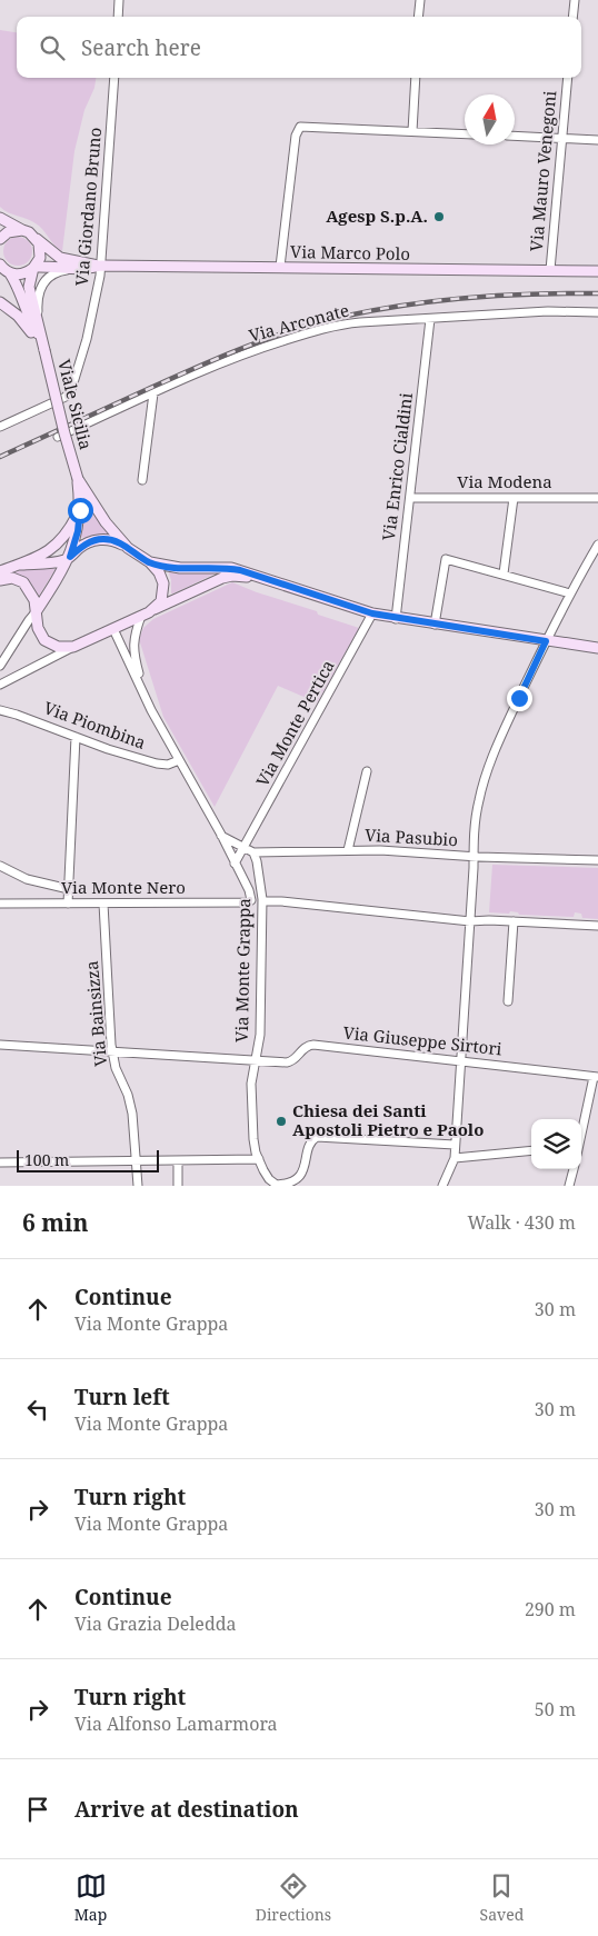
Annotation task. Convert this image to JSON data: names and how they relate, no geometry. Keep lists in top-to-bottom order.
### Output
{
  "streets": {
    "main road": ["Via Marco Polo", "Viale Sicilia", "Via Monte Grappa"],
    "street": [
      "Via Mauro Venegoni",
      "Via Giordano Bruno",
      "Via Arconate",
      "Via Enrico Cialdini",
      "Via Modena",
      "Via Monte Pertica",
      "Via Piombina",
      "Via Pasubio",
      "Via Monte Nero",
      "Via Bainsizza",
      "Via Giuseppe Sirtori"
    ]
  },
  "crossings": [
    ["Via Mauro Venegoni", "Via Marco Polo"],
    ["Via Giordano Bruno", "Via Marco Polo"],
    ["Via Arconate", "Via Enrico Cialdini"],
    ["Viale Sicilia", "Via Monte Grappa"],
    ["Via Enrico Cialdini", "Via Modena"],
    ["Via Monte Pertica", "Via Monte Grappa"],
    ["Via Piombina", "Via Monte Grappa"],
    ["Via Pasubio", "Via Monte Grappa"],
    ["Via Monte Nero", "Via Monte Grappa"],
    ["Via Monte Nero", "Via Bainsizza"],
    ["Via Monte Grappa", "Via Giuseppe Sirtori"],
    ["Via Bainsizza", "Via Giuseppe Sirtori"]
  ],
  "places": ["Agesp S.p.A.", "Chiesa dei Santi Apostoli Pietro e Paolo"],
  "scale_bar": "100 m",
  "north": "top",
  "page": {
    "search": "Search here",
    "scale": "100 m",
    "heading": ["6 min", "Walk · 430 m"],
    "list": [
      ["Continue", "Via Monte Grappa", "30 m"],
      ["Turn left", "Via Monte Grappa", "30 m"],
      ["Turn right", "Via Monte Grappa", "30 m"],
      ["Continue", "Via Grazia Deledda", "290 m"],
      ["Turn right", "Via Alfonso Lamarmora", "50 m"],
      "Arrive at destination"
    ],
    "nav": ["Map", "Directions", "Saved"]
  }
}
